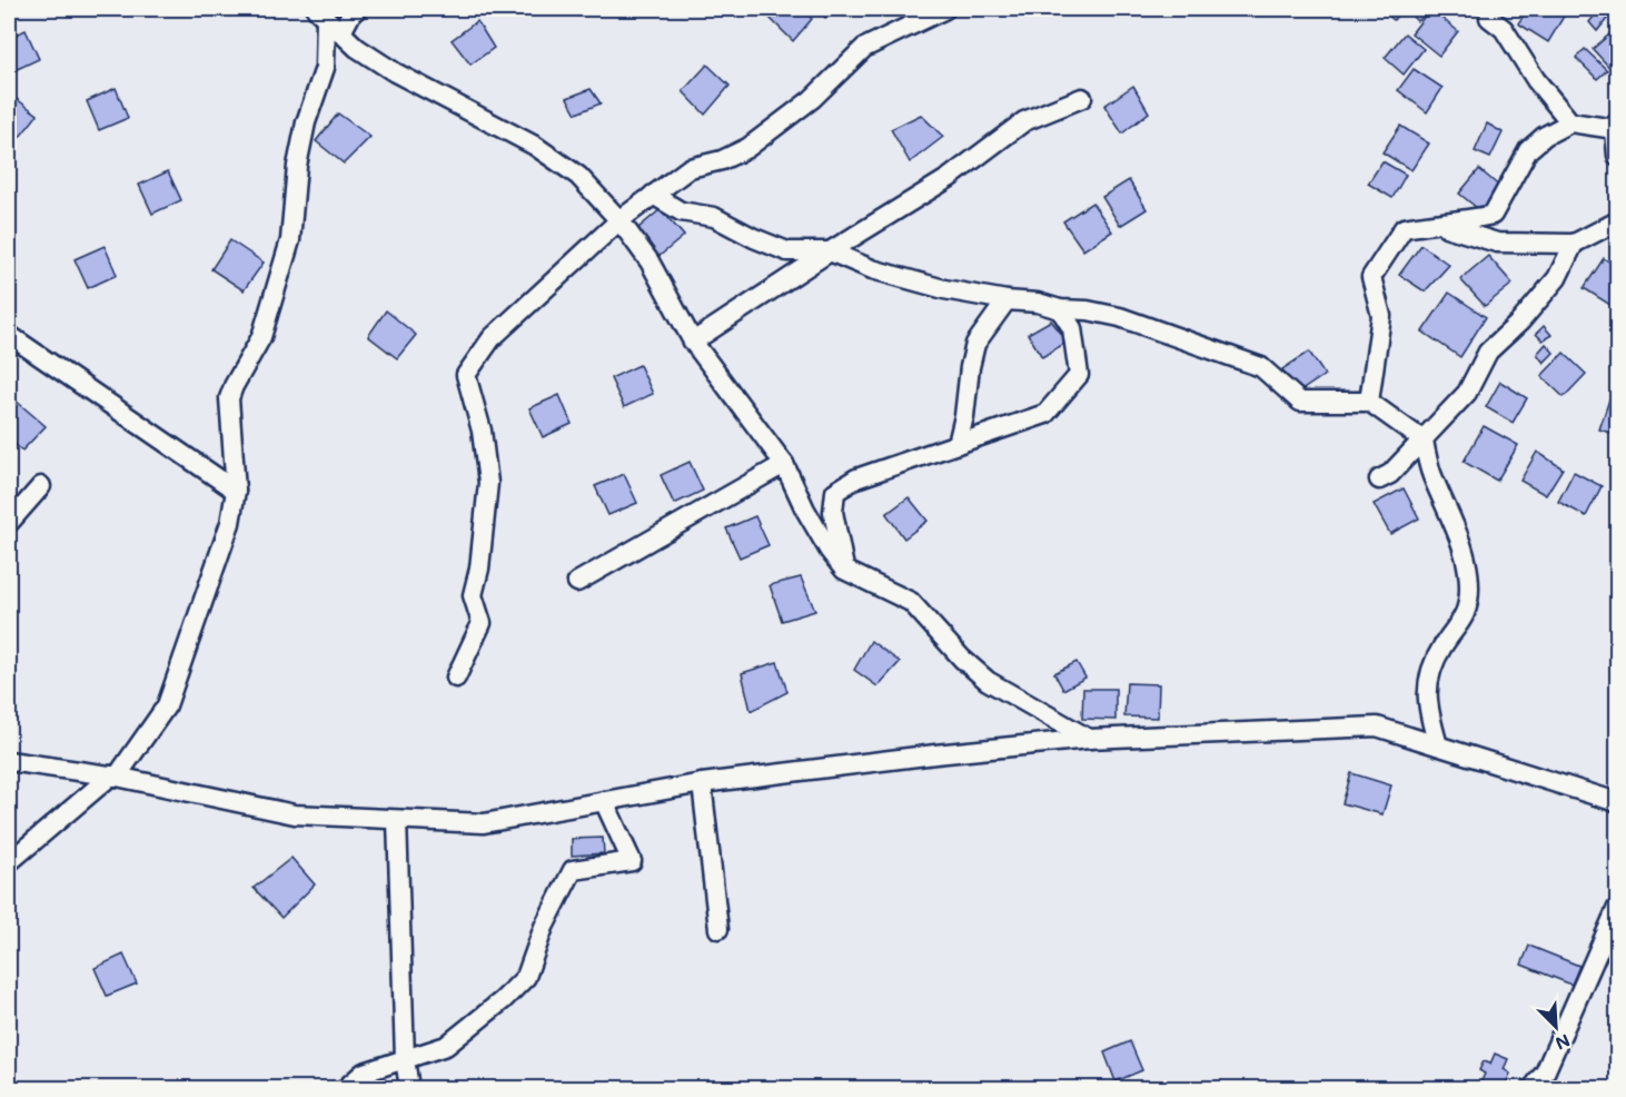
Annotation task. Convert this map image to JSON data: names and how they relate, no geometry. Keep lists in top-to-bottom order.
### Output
{
  "north": "bottom right"
}
